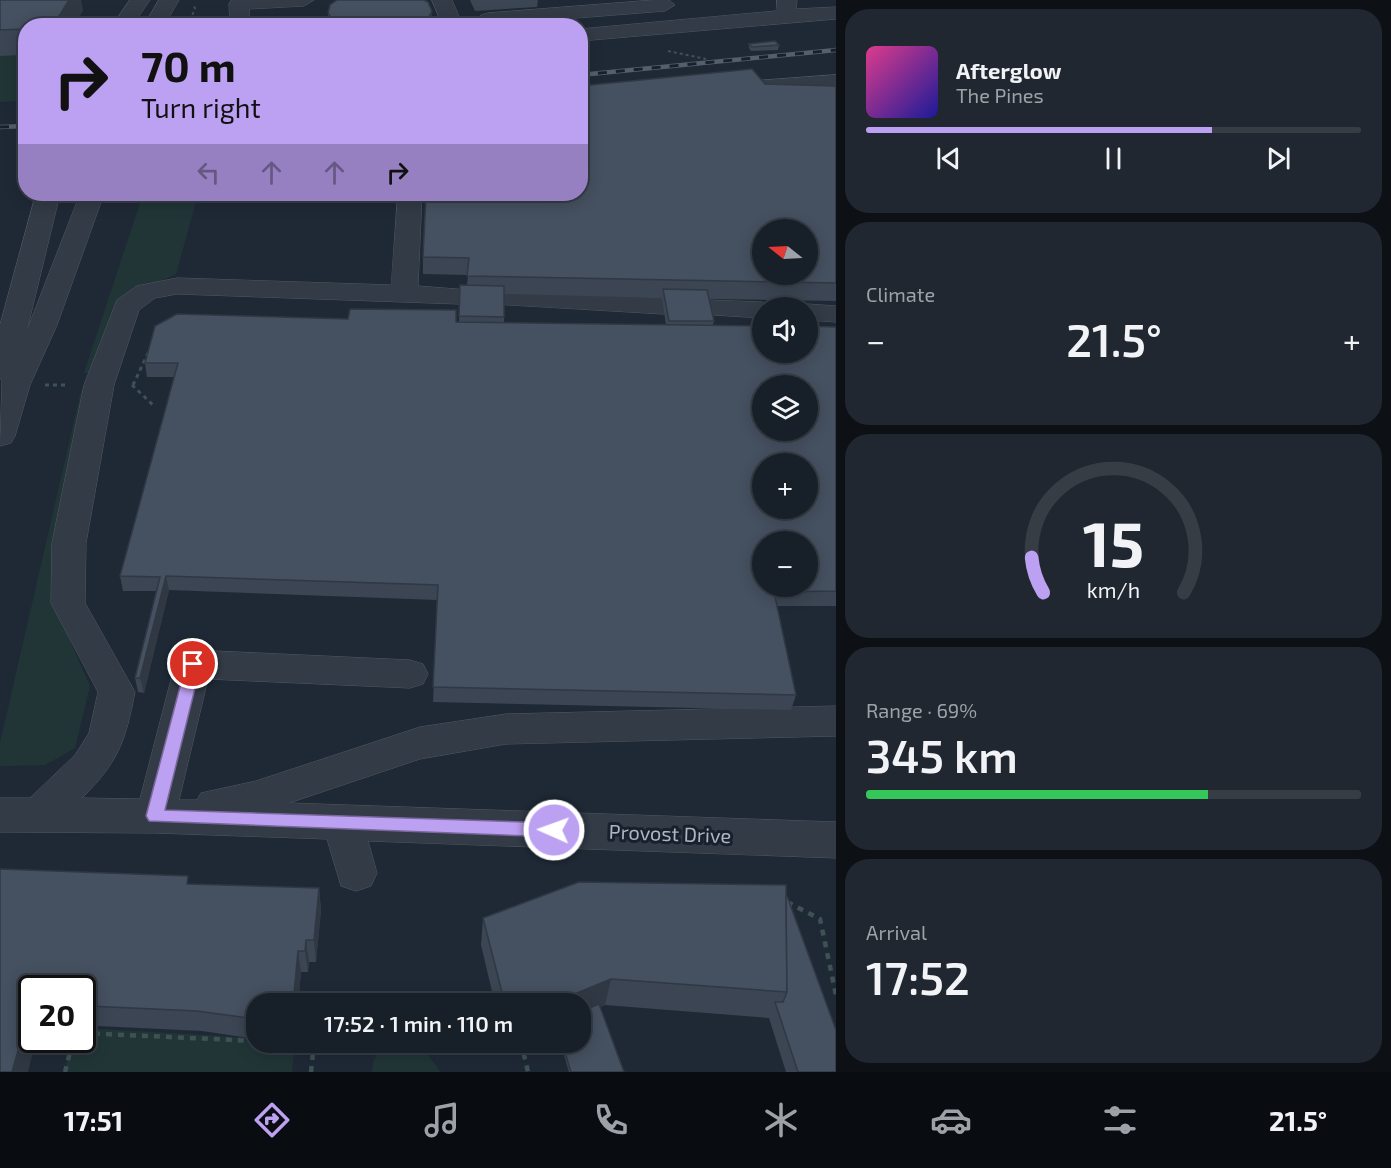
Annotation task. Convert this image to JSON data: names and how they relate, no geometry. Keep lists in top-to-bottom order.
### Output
{
  "streets": {
    "street": ["Provost Drive"]
  },
  "north": "left",
  "page": {
    "turn": ["70 m", "Turn right"],
    "song": ["Afterglow", "The Pines"],
    "map_buttons": ["+", "−"],
    "tile": [
      "Climate",
      ["Range · 69%", "345 km"],
      ["Arrival", "17:52"]
    ],
    "heat": ["−", "21.5°", "+"],
    "limit": "20",
    "trip": "17:52 · 1 min · 110 m",
    "tabs": ["17:51", "21.5°"],
    "gauge": ["15", "km/h"]
  }
}
